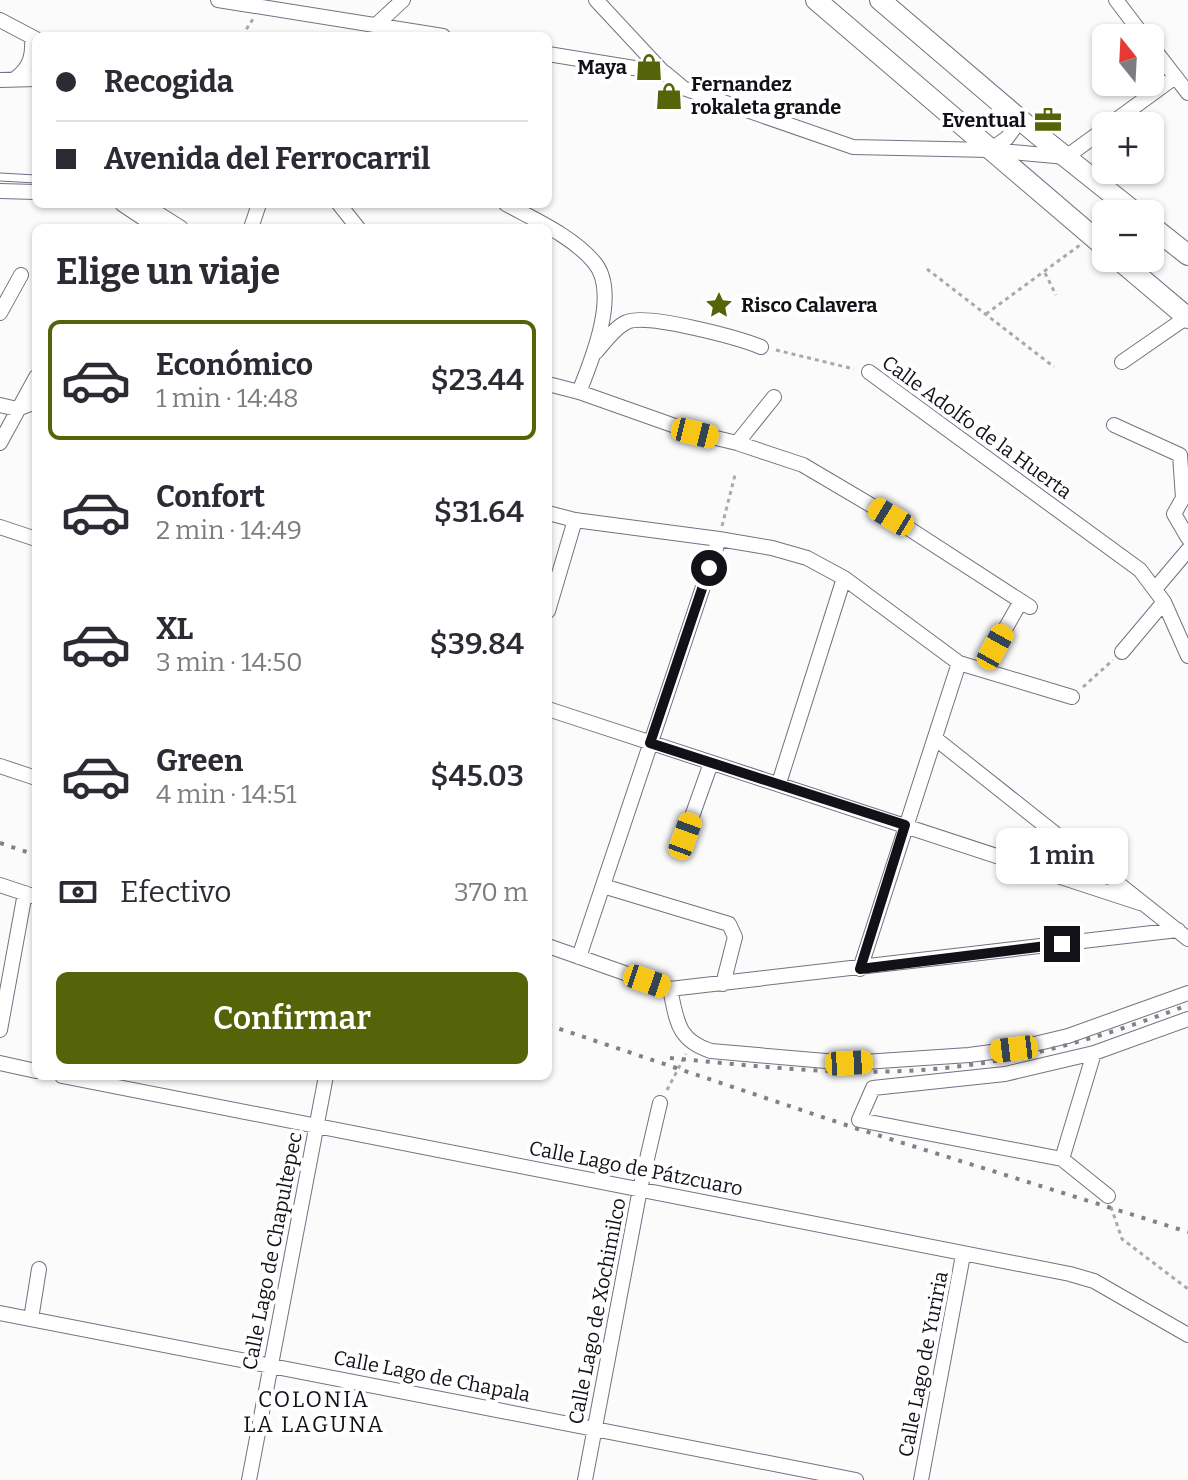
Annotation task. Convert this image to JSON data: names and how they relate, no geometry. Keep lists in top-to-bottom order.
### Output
{
  "streets": {
    "street": [
      "Calle Adolfo de la Huerta",
      "Calle Lago de Pátzcuaro",
      "Calle Lago de Chapultepec",
      "Calle Lago de Xochimilco",
      "Calle Lago de Yuriria",
      "Calle Lago de Chapala"
    ]
  },
  "crossings": [
    ["Calle Lago de Pátzcuaro", "Calle Lago de Chapultepec"],
    ["Calle Lago de Pátzcuaro", "Calle Lago de Xochimilco"],
    ["Calle Lago de Pátzcuaro", "Calle Lago de Yuriria"],
    ["Calle Lago de Chapultepec", "Calle Lago de Chapala"],
    ["Calle Lago de Xochimilco", "Calle Lago de Chapala"]
  ],
  "districts": ["COLONIA LA LAGUNA"],
  "places": {
    "shop": ["Maya", "Fernandez rokaleta grande"],
    "office": ["Eventual"],
    "place": ["Risco Calavera"]
  },
  "north": "top",
  "page": {
    "map_buttons": ["+", "−"],
    "banner": ["Recogida", "Avenida del Ferrocarril"],
    "heading": "Elige un viaje",
    "list": [
      {
        "name": "Económico",
        "note": "1 min · 14:48",
        "value": "$23.44"
      },
      {
        "name": "Confort",
        "note": "2 min · 14:49",
        "value": "$31.64"
      },
      {
        "name": "XL",
        "note": "3 min · 14:50",
        "value": "$39.84"
      },
      {
        "name": "Green",
        "note": "4 min · 14:51",
        "value": "$45.03"
      }
    ],
    "bubble": "1 min",
    "pay": ["Efectivo", "370 m"],
    "buttons": "Confirmar"
  }
}
